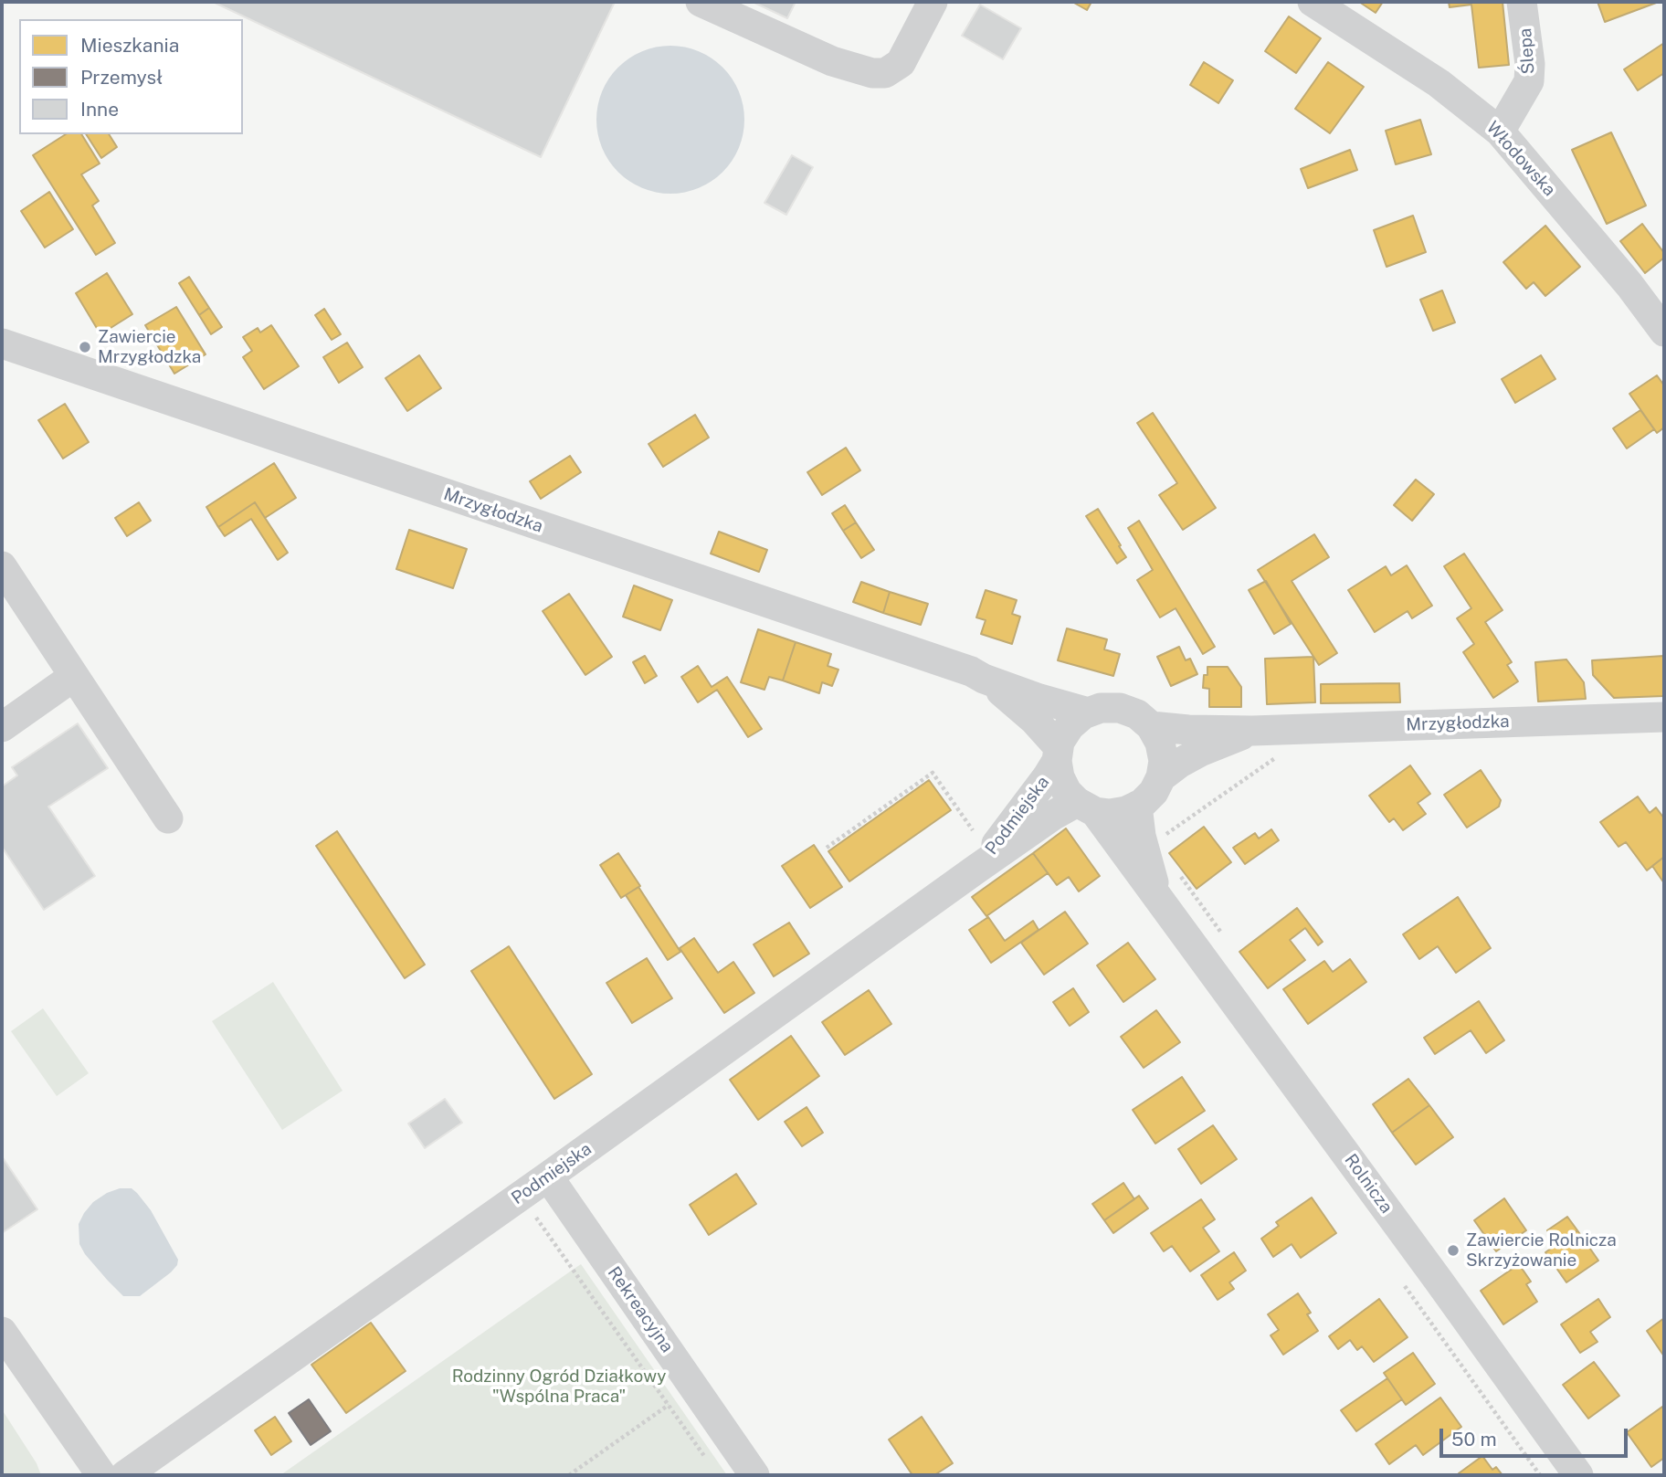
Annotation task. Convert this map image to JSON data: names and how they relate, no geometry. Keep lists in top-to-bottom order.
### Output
{
  "streets": {
    "street": [
      "Ślepa",
      "Włodowska",
      "Mrzygłodzka",
      "Podmiejska",
      "Rolnicza",
      "Rekreacyjna"
    ]
  },
  "crossings": [
    ["Ślepa", "Włodowska"],
    ["Mrzygłodzka", "Podmiejska"],
    ["Mrzygłodzka", "Rolnicza"],
    ["Podmiejska", "Rolnicza"],
    ["Podmiejska", "Rekreacyjna"]
  ],
  "parks": ["Rodzinny Ogród Działkowy \"Wspólna Praca\""],
  "places": ["Zawiercie Mrzygłodzka", "Zawiercie Rolnicza Skrzyżowanie"],
  "legend": ["Mieszkania", "Przemysł", "Inne"],
  "scale_bar": "50 m"
}
